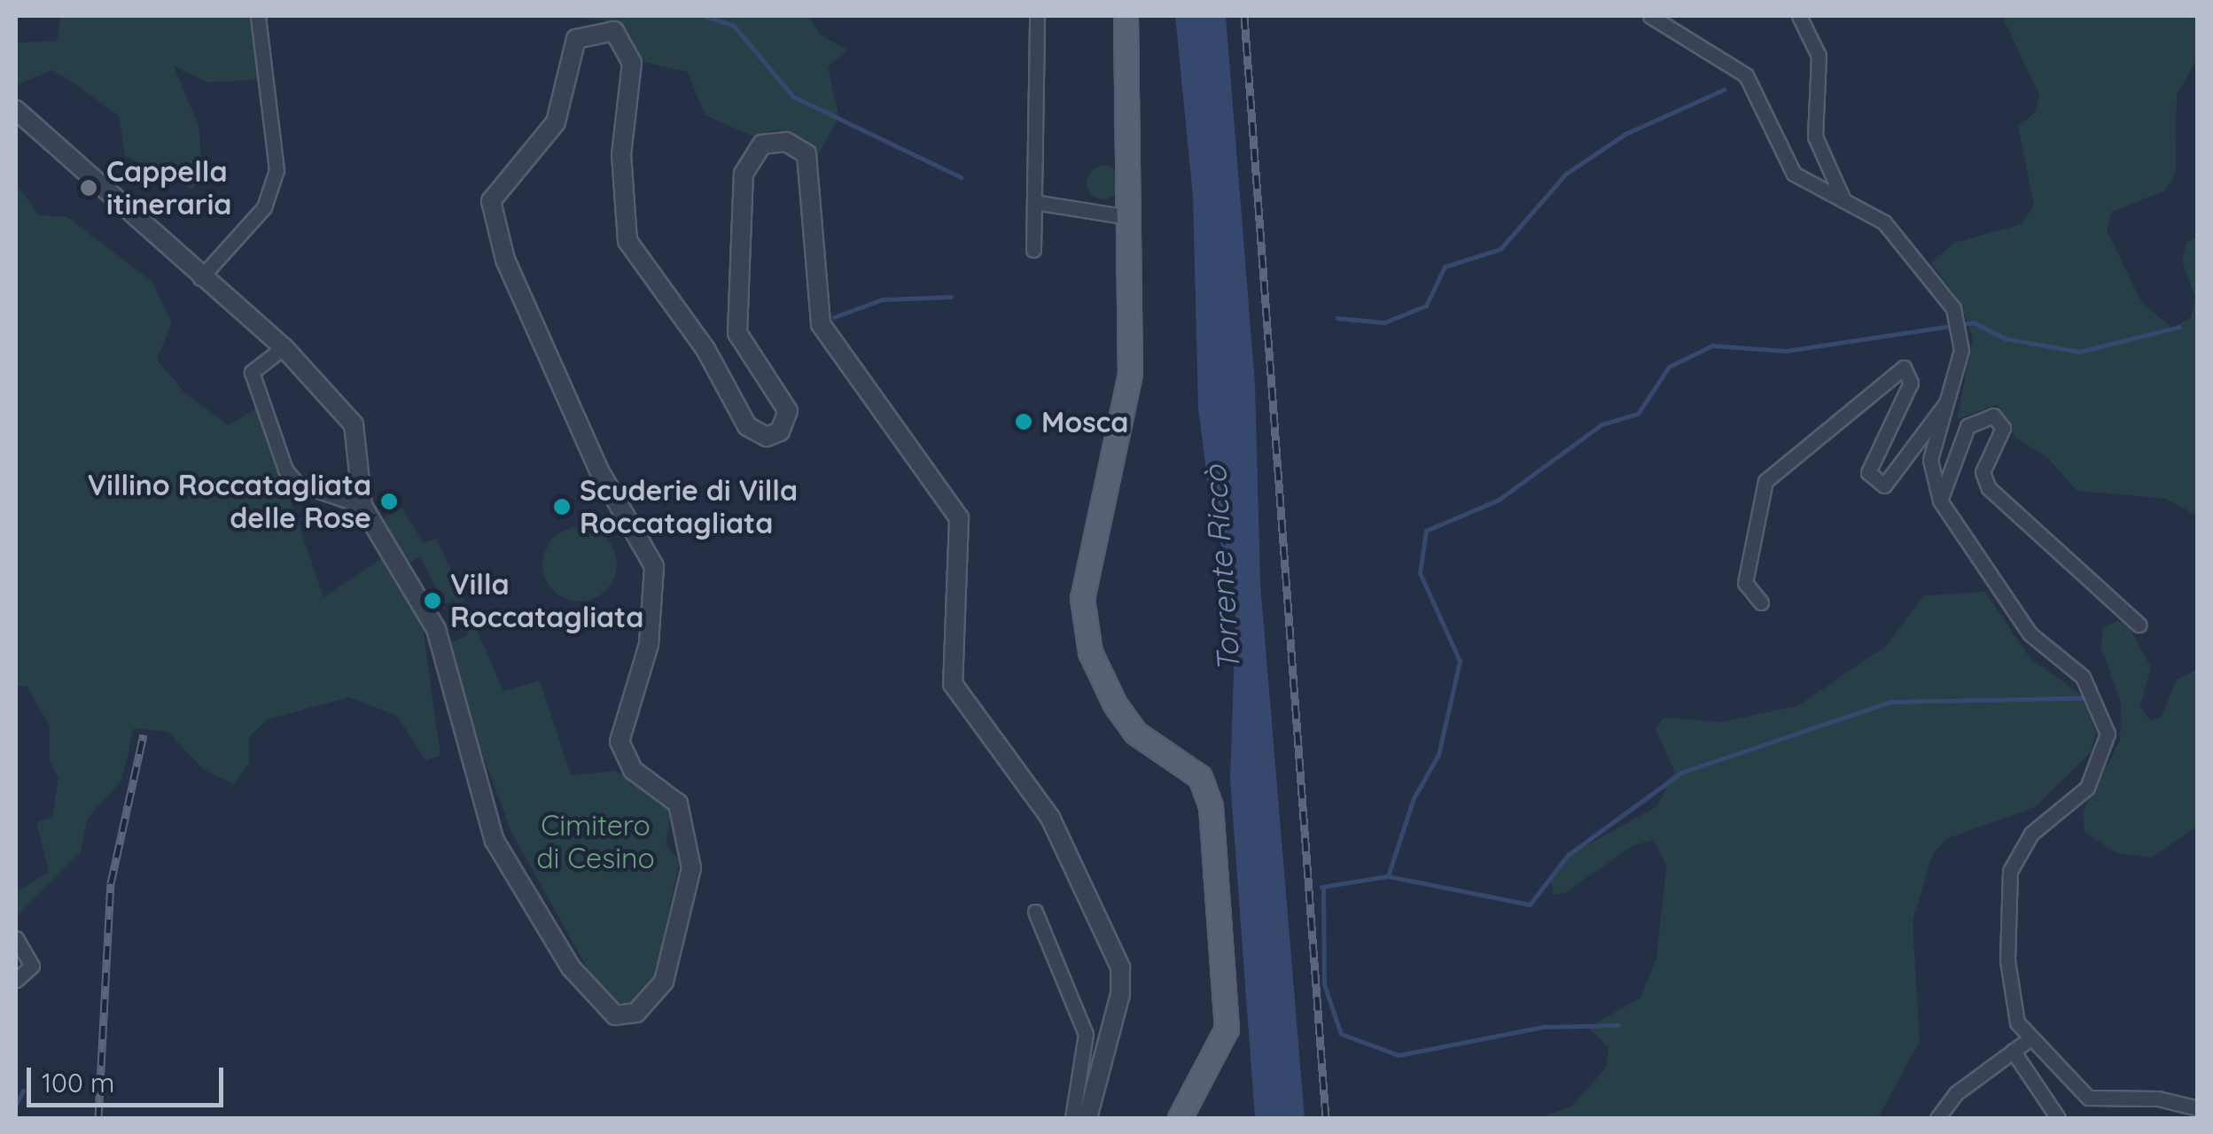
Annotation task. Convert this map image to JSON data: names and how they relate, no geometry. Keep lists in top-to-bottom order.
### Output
{
  "water": ["Torrente Riccò"],
  "parks": ["Cimitero di Cesino"],
  "places": [
    "Cappella itineraria",
    "Mosca",
    "Villino Roccatagliata delle Rose",
    "Scuderie di Villa Roccatagliata",
    "Villa Roccatagliata"
  ],
  "scale_bar": "100 m"
}
